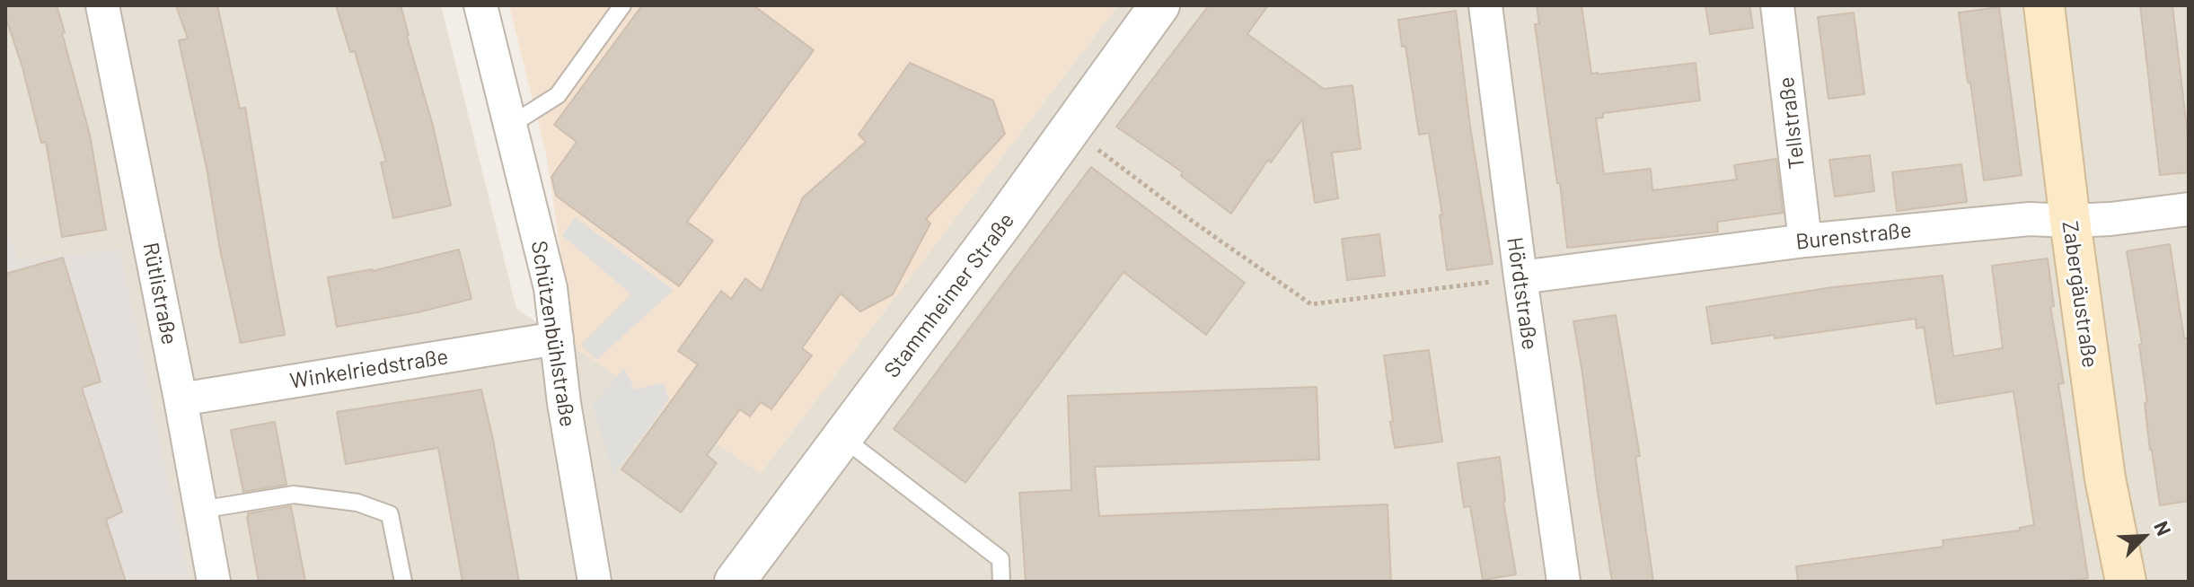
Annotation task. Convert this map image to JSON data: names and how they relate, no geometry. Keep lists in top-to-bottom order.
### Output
{
  "streets": {
    "main road": ["Zabergäustraße"],
    "street": [
      "Tellstraße",
      "Burenstraße",
      "Rütlistraße",
      "Hördtstraße",
      "Stammheimer Straße",
      "Schützenbühlstraße",
      "Winkelriedstraße"
    ]
  },
  "crossings": [
    ["Tellstraße", "Burenstraße"],
    ["Burenstraße", "Hördtstraße"],
    ["Burenstraße", "Zabergäustraße"],
    ["Rütlistraße", "Winkelriedstraße"],
    ["Schützenbühlstraße", "Winkelriedstraße"]
  ],
  "north": "top right"
}
